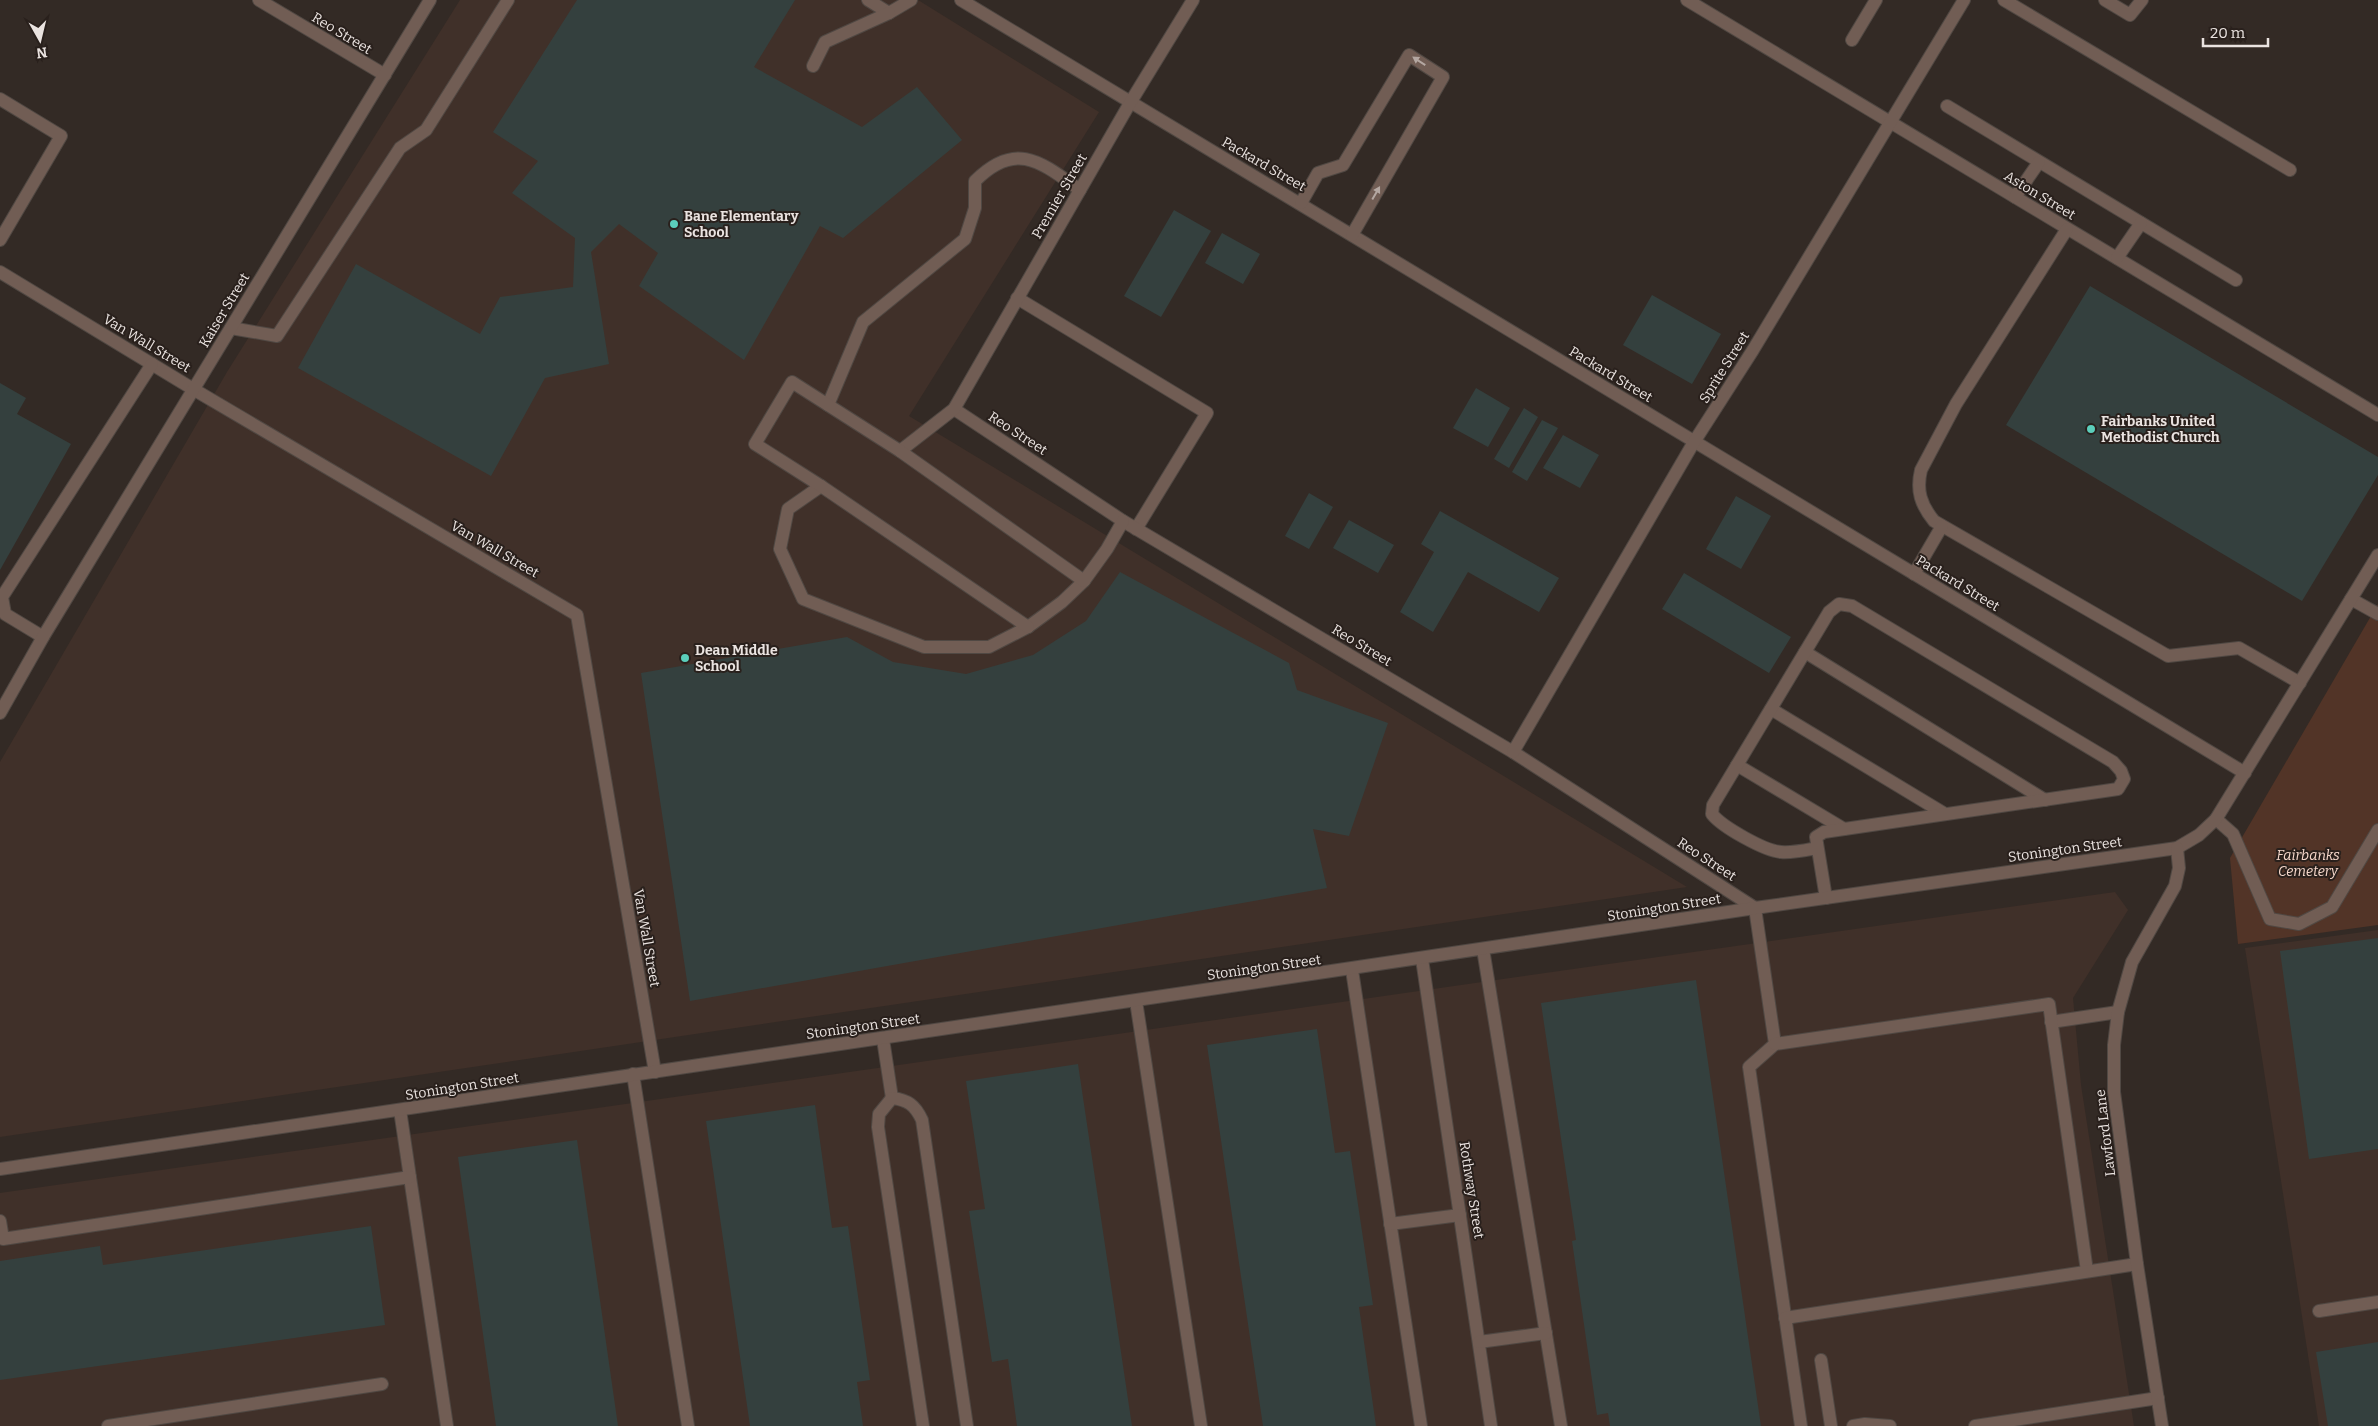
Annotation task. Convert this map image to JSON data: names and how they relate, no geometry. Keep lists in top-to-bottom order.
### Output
{
  "streets": {
    "street": [
      "Reo Street",
      "Packard Street",
      "Aston Street",
      "Premier Street",
      "Kaiser Street",
      "Van Wall Street",
      "Sprite Street",
      "Stonington Street",
      "Lawford Lane",
      "Rothway Street"
    ]
  },
  "crossings": [
    ["Reo Street", "Premier Street"],
    ["Reo Street", "Kaiser Street"],
    ["Reo Street", "Sprite Street"],
    ["Reo Street", "Stonington Street"],
    ["Packard Street", "Premier Street"],
    ["Packard Street", "Sprite Street"],
    ["Packard Street", "Stonington Street"],
    ["Aston Street", "Sprite Street"],
    ["Kaiser Street", "Van Wall Street"],
    ["Van Wall Street", "Stonington Street"],
    ["Stonington Street", "Lawford Lane"],
    ["Stonington Street", "Rothway Street"]
  ],
  "parks": ["Fairbanks Cemetery"],
  "places": ["Bane Elementary School", "Fairbanks United Methodist Church", "Dean Middle School"],
  "scale_bar": "20 m",
  "north": "bottom"
}
